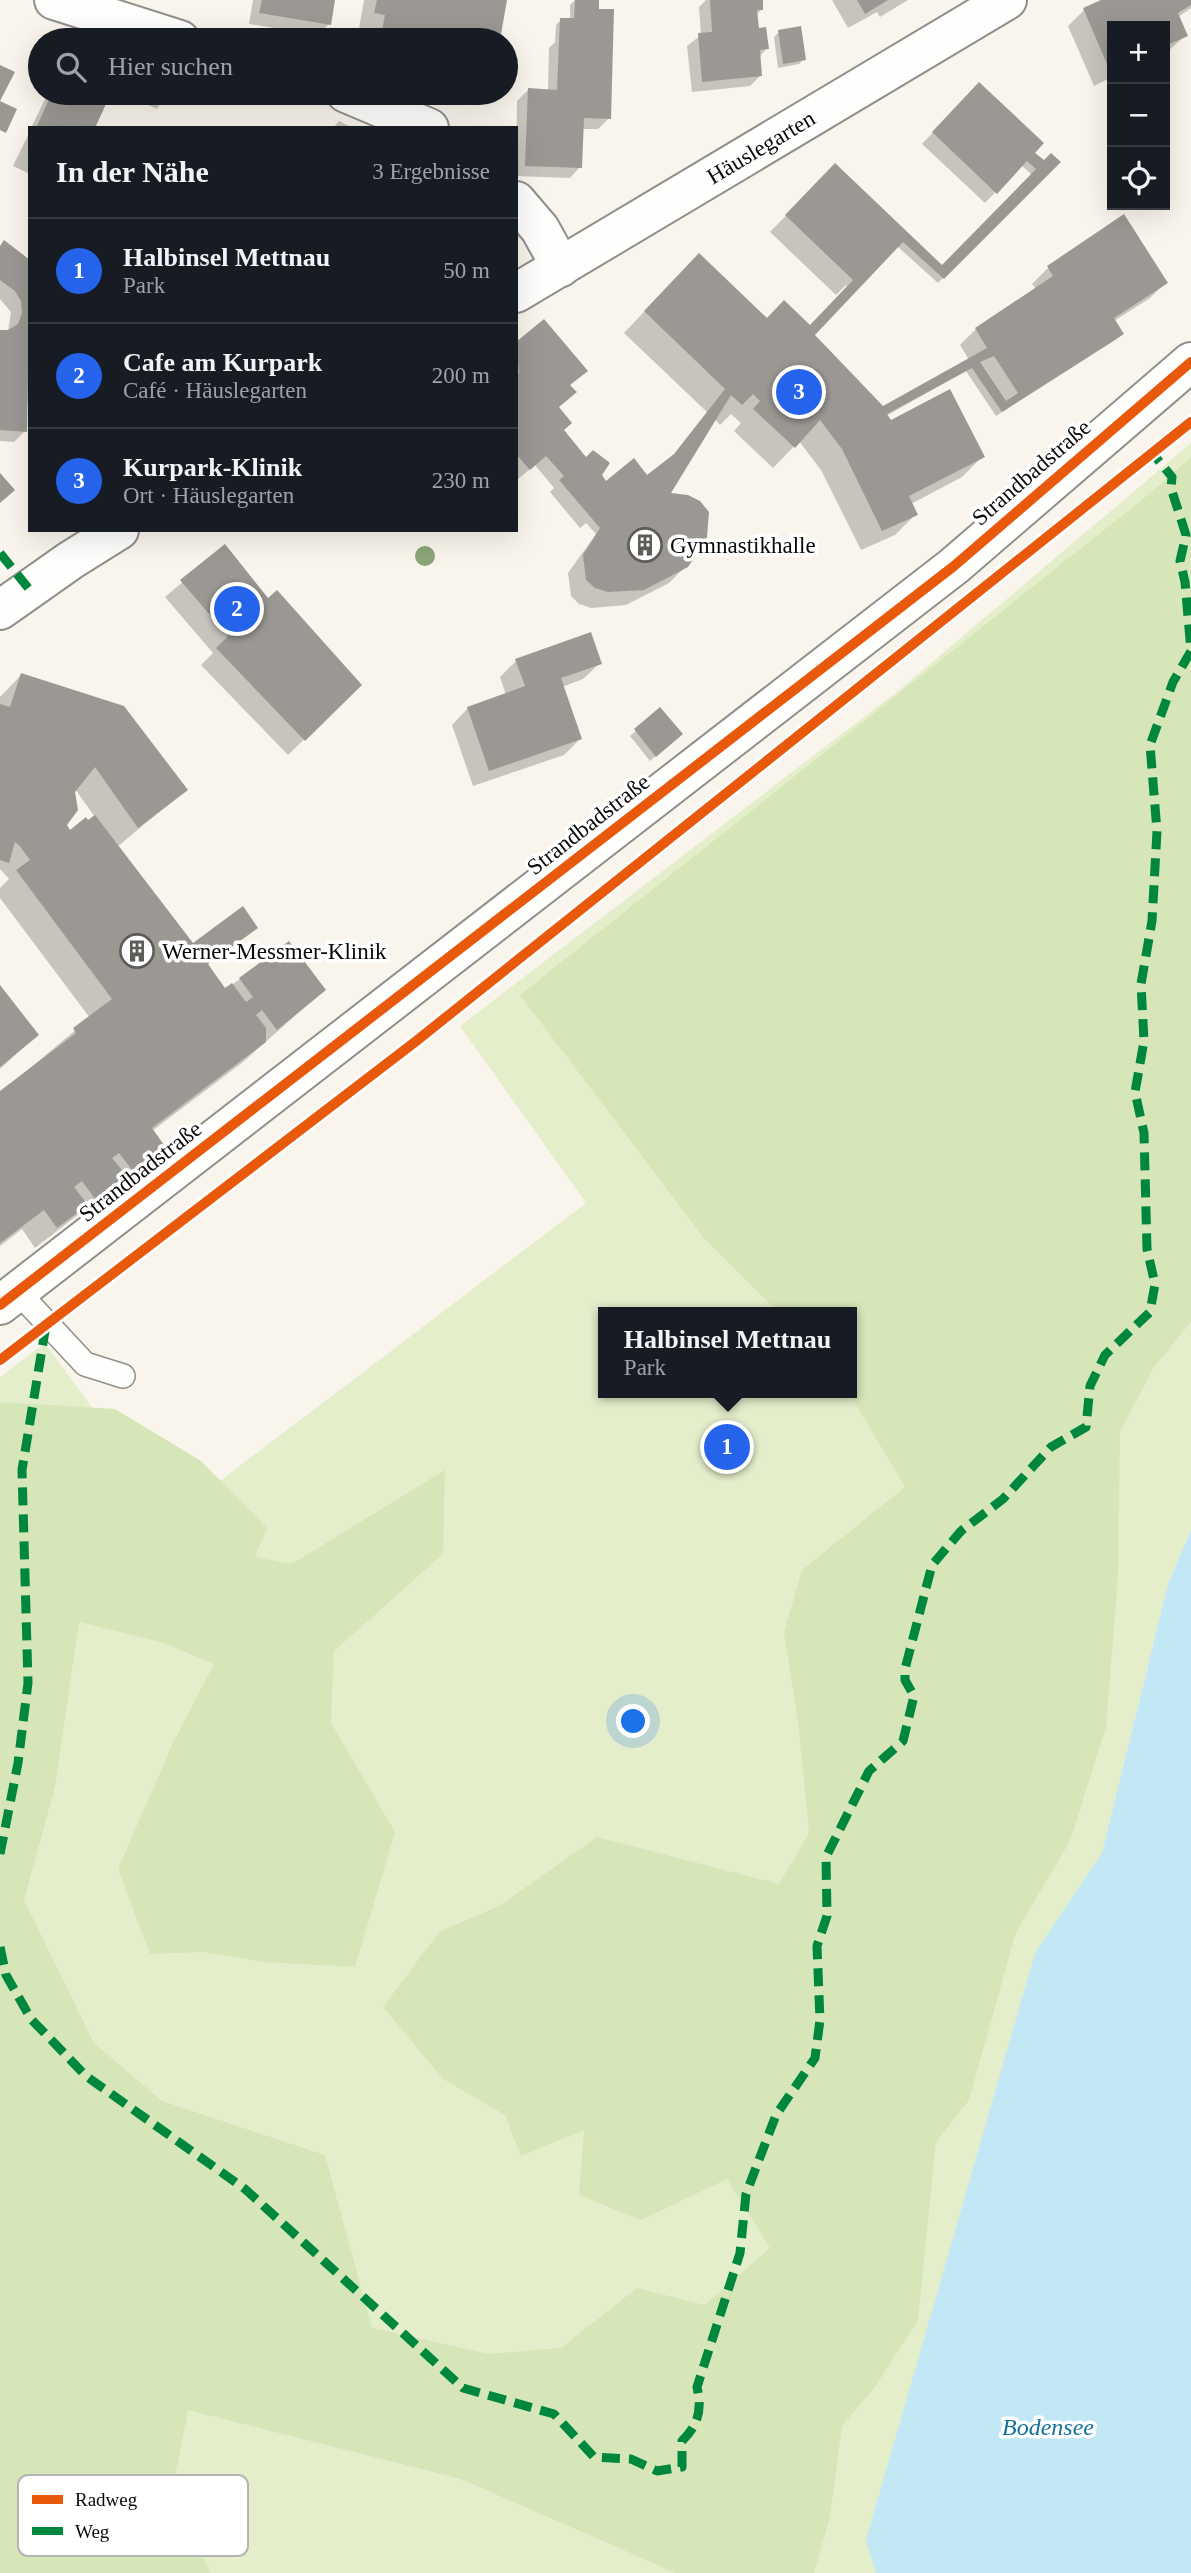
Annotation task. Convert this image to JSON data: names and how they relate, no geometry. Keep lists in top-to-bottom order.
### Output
{
  "streets": {
    "street": ["Häuslegarten", "Strandbadstraße"]
  },
  "water": ["Bodensee"],
  "places": {
    "building": ["Gymnastikhalle", "Werner-Messmer-Klinik"]
  },
  "legend": ["Radweg", "Weg"],
  "page": {
    "map_buttons": ["+", "−"],
    "search": "Hier suchen",
    "heading": ["In der Nähe", "3 Ergebnisse"],
    "list": [
      {
        "mark": "1",
        "name": "Halbinsel Mettnau",
        "note": "Park",
        "value": "50 m"
      },
      {
        "mark": "2",
        "name": "Cafe am Kurpark",
        "note": "Café · Häuslegarten",
        "value": "200 m"
      },
      {
        "mark": "3",
        "name": "Kurpark-Klinik",
        "note": "Ort · Häuslegarten",
        "value": "230 m"
      }
    ],
    "pins": ["3", "2", "1"],
    "popup": ["Halbinsel Mettnau", "Park"]
  }
}
